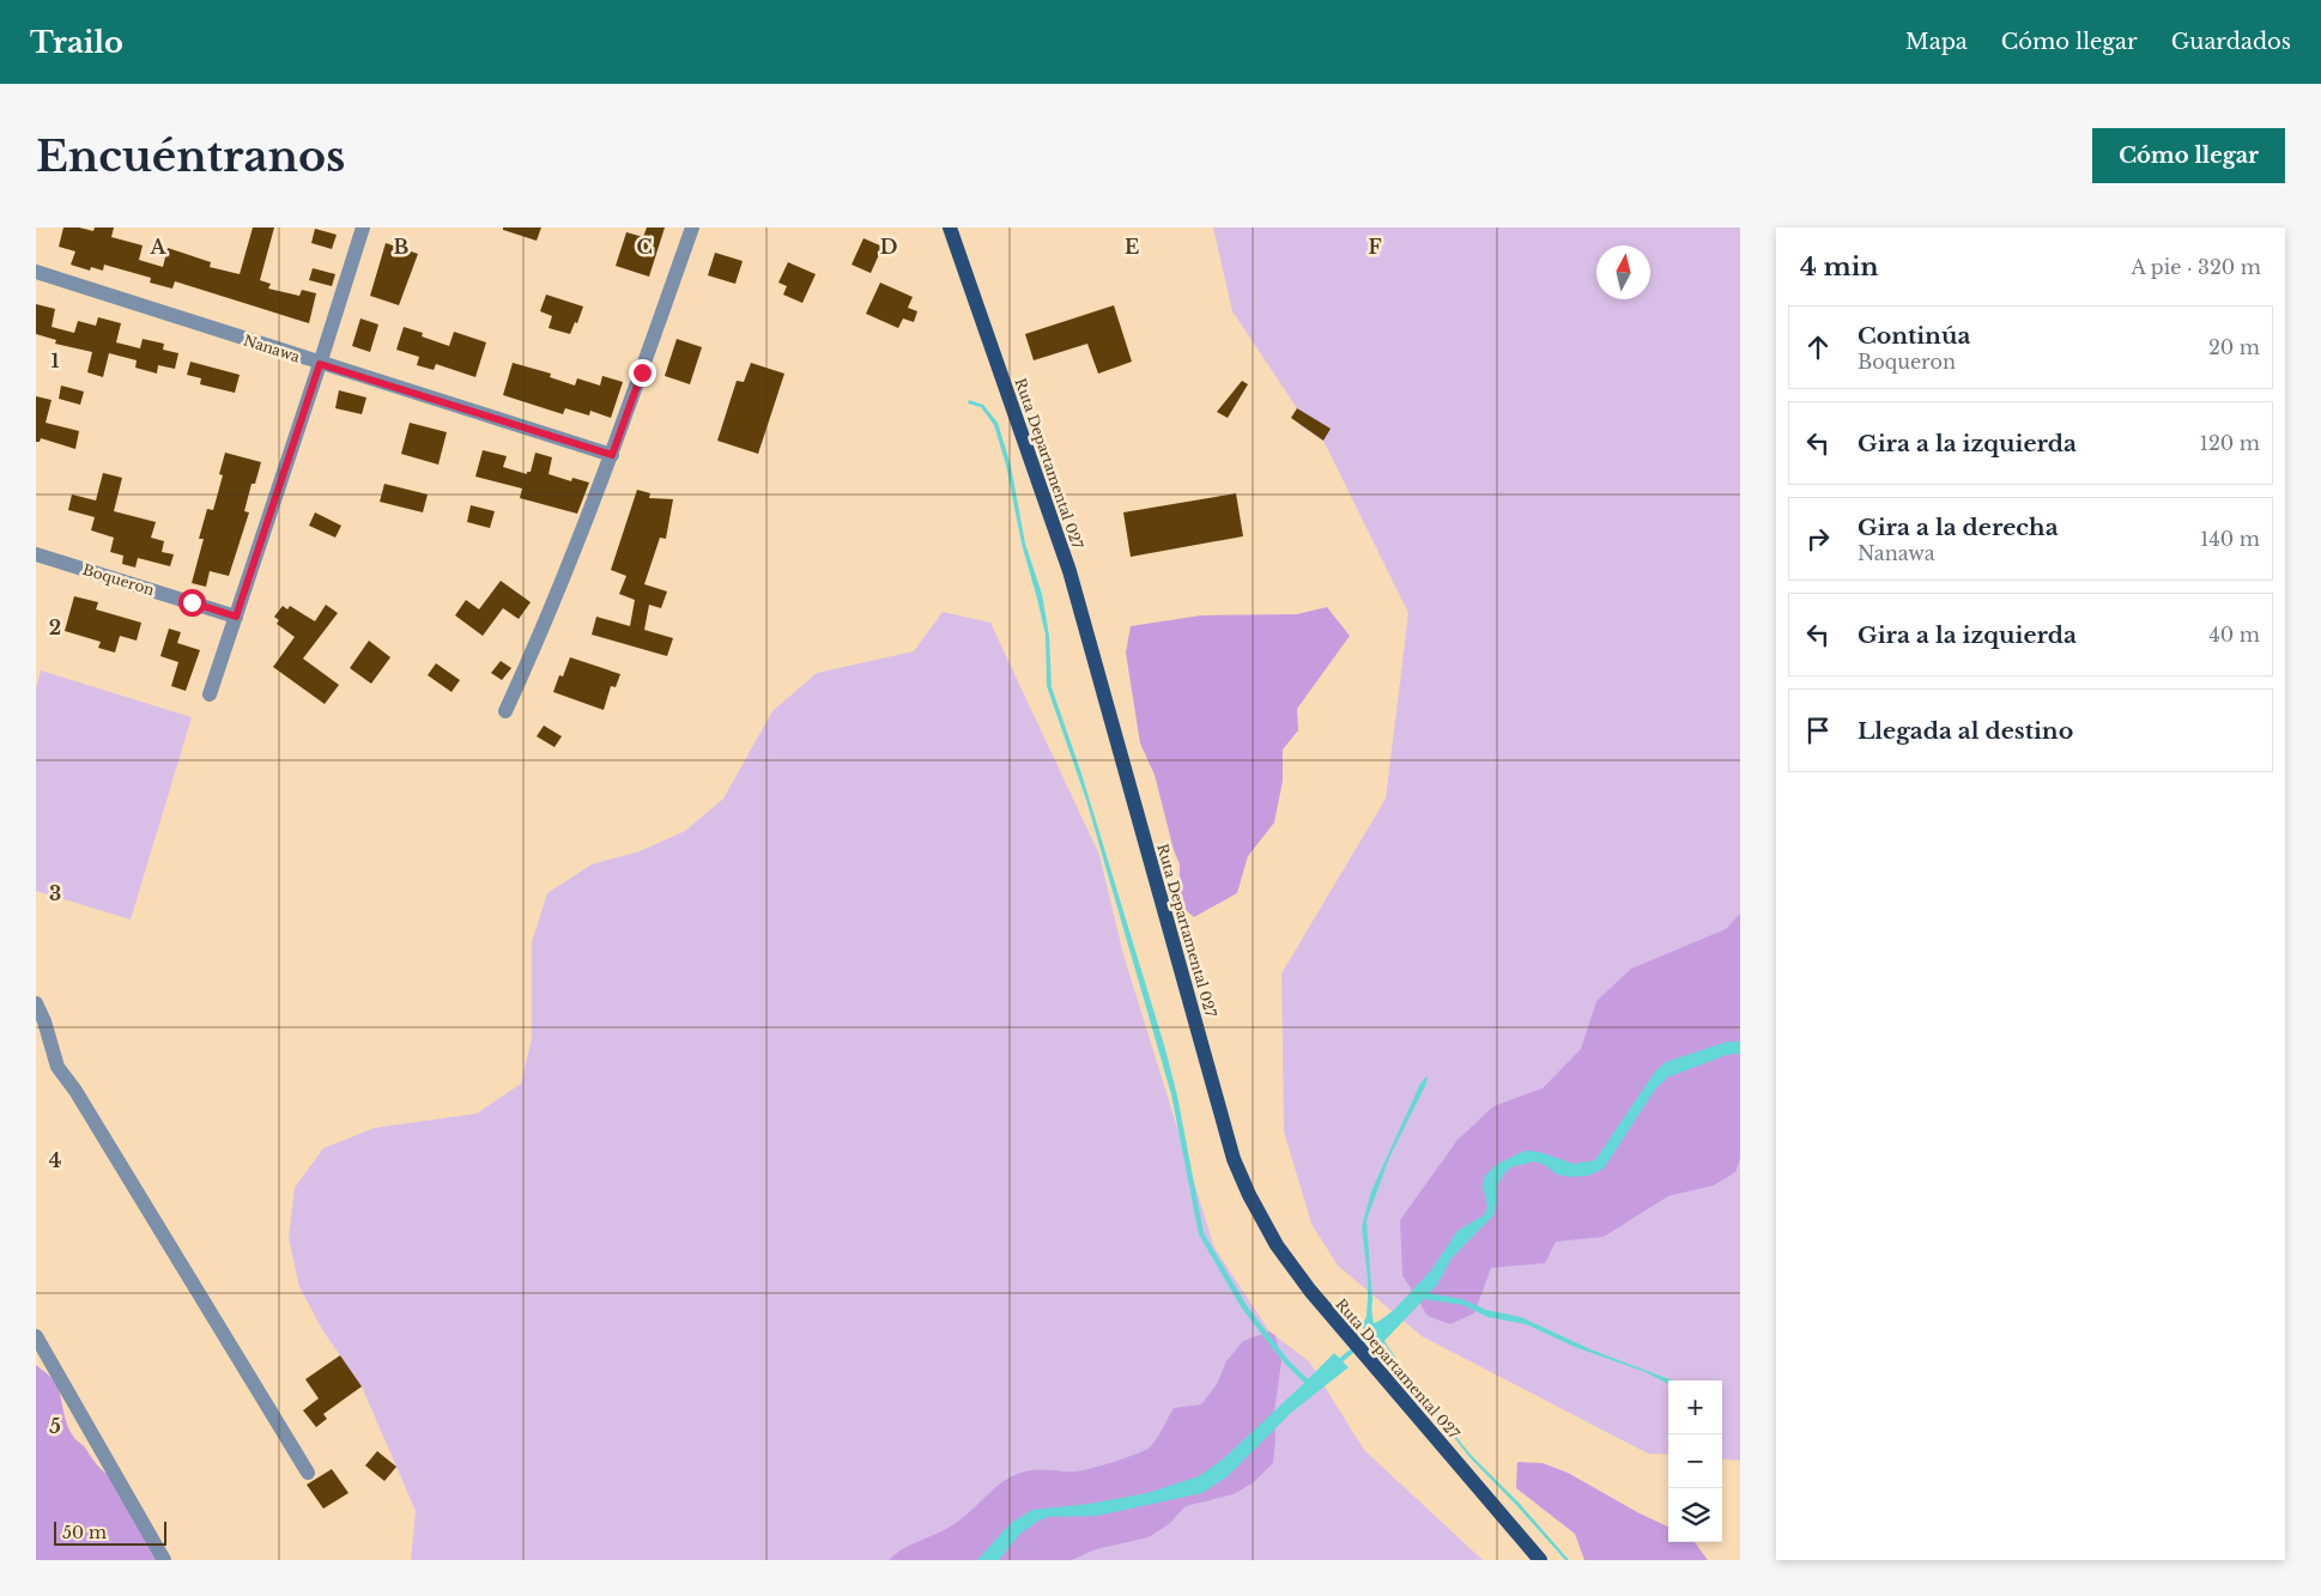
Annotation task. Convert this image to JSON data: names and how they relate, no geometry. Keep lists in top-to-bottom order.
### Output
{
  "streets": {
    "main road": ["Ruta Departamental 027"],
    "street": ["Nanawa", "Boqueron"]
  },
  "scale_bar": "50 m",
  "north": "top",
  "page": {
    "header": "Trailo",
    "nav": ["Mapa", "Cómo llegar", "Guardados"],
    "buttons": "Cómo llegar",
    "title": "Encuéntranos",
    "heading": ["4 min", "A pie · 320 m"],
    "list": [
      ["Continúa", "Boqueron", "20 m"],
      ["Gira a la izquierda", "120 m"],
      ["Gira a la derecha", "Nanawa", "140 m"],
      ["Gira a la izquierda", "40 m"],
      "Llegada al destino"
    ],
    "map_buttons": ["+", "−"],
    "scale": "50 m"
  },
  "grid": {
    "columns": [
      "A",
      "B",
      "C",
      "D",
      "E",
      "F"
    ],
    "rows": [
      "1",
      "2",
      "3",
      "4",
      "5"
    ]
  }
}
